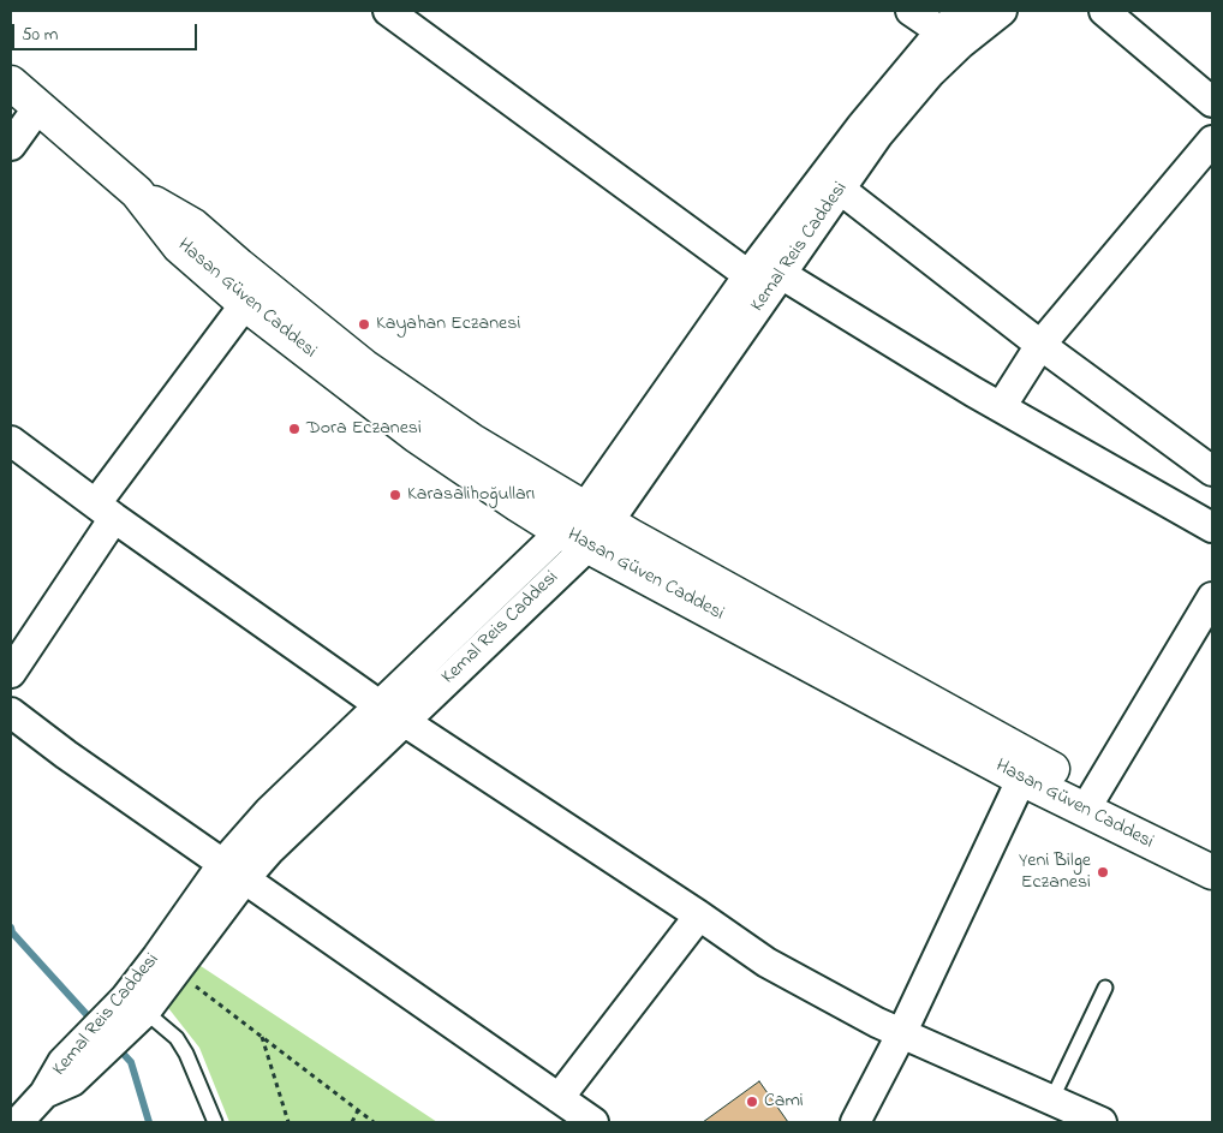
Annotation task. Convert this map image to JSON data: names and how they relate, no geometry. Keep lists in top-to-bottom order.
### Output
{
  "streets": {
    "street": ["Kemal Reis Caddesi", "Hasan Güven Caddesi"]
  },
  "crossings": [
    ["Kemal Reis Caddesi", "Hasan Güven Caddesi"]
  ],
  "places": [
    "Kayahan Eczanesi",
    "Dora Eczanesi",
    "Karasalihoğulları",
    "Yeni Bilge Eczanesi",
    "Cami"
  ],
  "scale_bar": "50 m"
}
